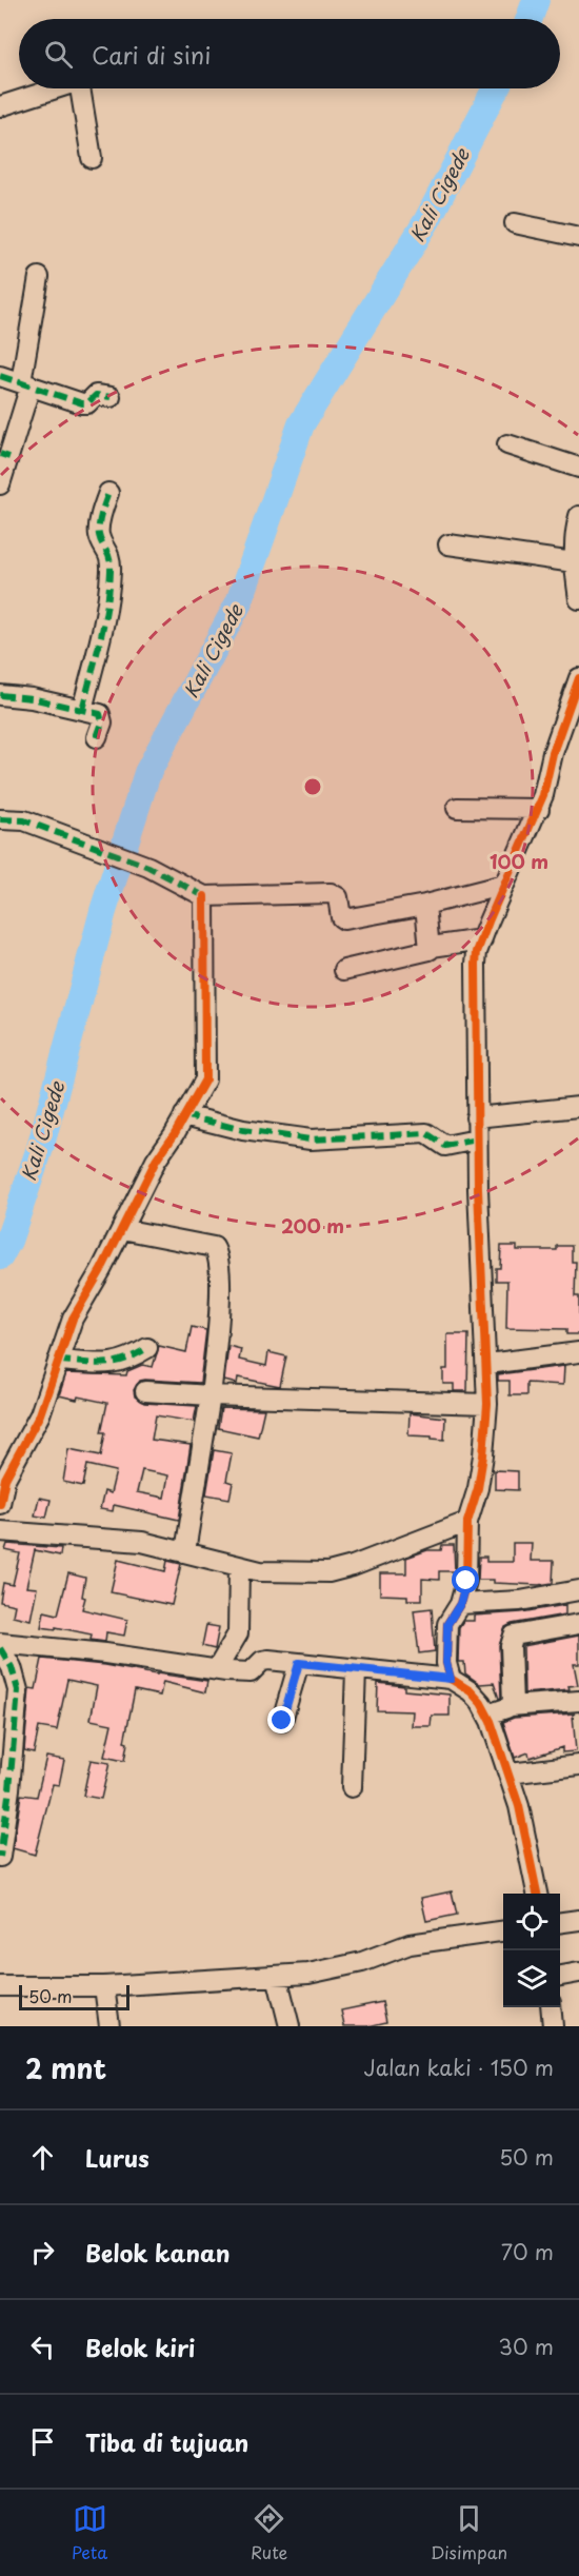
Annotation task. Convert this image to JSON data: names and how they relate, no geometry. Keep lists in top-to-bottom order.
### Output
{
  "water": ["Kali Cigede"],
  "scale_bar": "50 m",
  "page": {
    "search": "Cari di sini",
    "scale": "50 m",
    "heading": ["2 mnt", "Jalan kaki · 150 m"],
    "list": [
      ["Lurus", "50 m"],
      ["Belok kanan", "70 m"],
      ["Belok kiri", "30 m"],
      "Tiba di tujuan"
    ],
    "nav": ["Peta", "Rute", "Disimpan"]
  },
  "rings": ["100 m", "200 m"]
}
